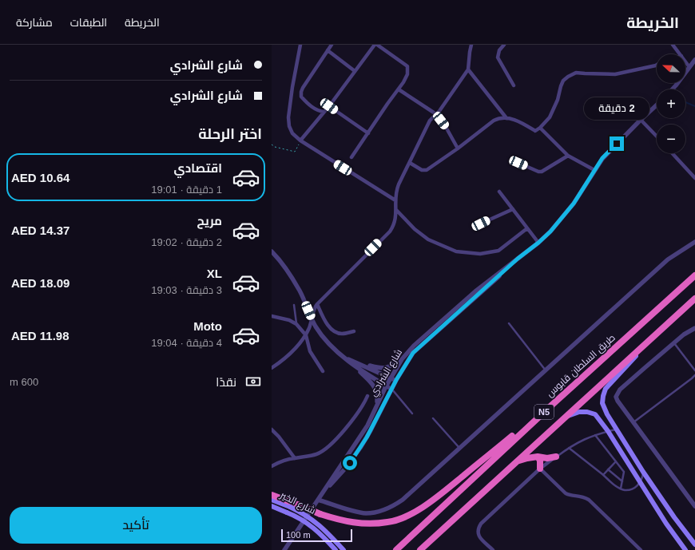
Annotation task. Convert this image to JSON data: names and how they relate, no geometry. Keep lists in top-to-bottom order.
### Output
{
  "streets": {
    "highway": ["طريق السلطان قابوس", "N5"],
    "main road": ["شارع الخير"],
    "street": ["شارع الشرادي"]
  },
  "scale_bar": "100 m",
  "north": "left",
  "page": {
    "header": "الخريطة",
    "nav": ["الخريطة", "الطبقات", "مشاركة"],
    "banner": ["شارع الشرادي", "شارع الشرادي"],
    "map_buttons": ["+", "−"],
    "bubble": "2 دقيقة",
    "heading": "اختر الرحلة",
    "list": [
      {
        "name": "اقتصادي",
        "note": "1 دقيقة · 19:01",
        "value": "AED 10.64"
      },
      {
        "name": "مريح",
        "note": "2 دقيقة · 19:02",
        "value": "AED 14.37"
      },
      {
        "name": "XL",
        "note": "3 دقيقة · 19:03",
        "value": "AED 18.09"
      },
      {
        "name": "Moto",
        "note": "4 دقيقة · 19:04",
        "value": "AED 11.98"
      }
    ],
    "pay": ["نقدًا", "600 m"],
    "buttons": "تأكيد",
    "scale": "100 m"
  }
}
